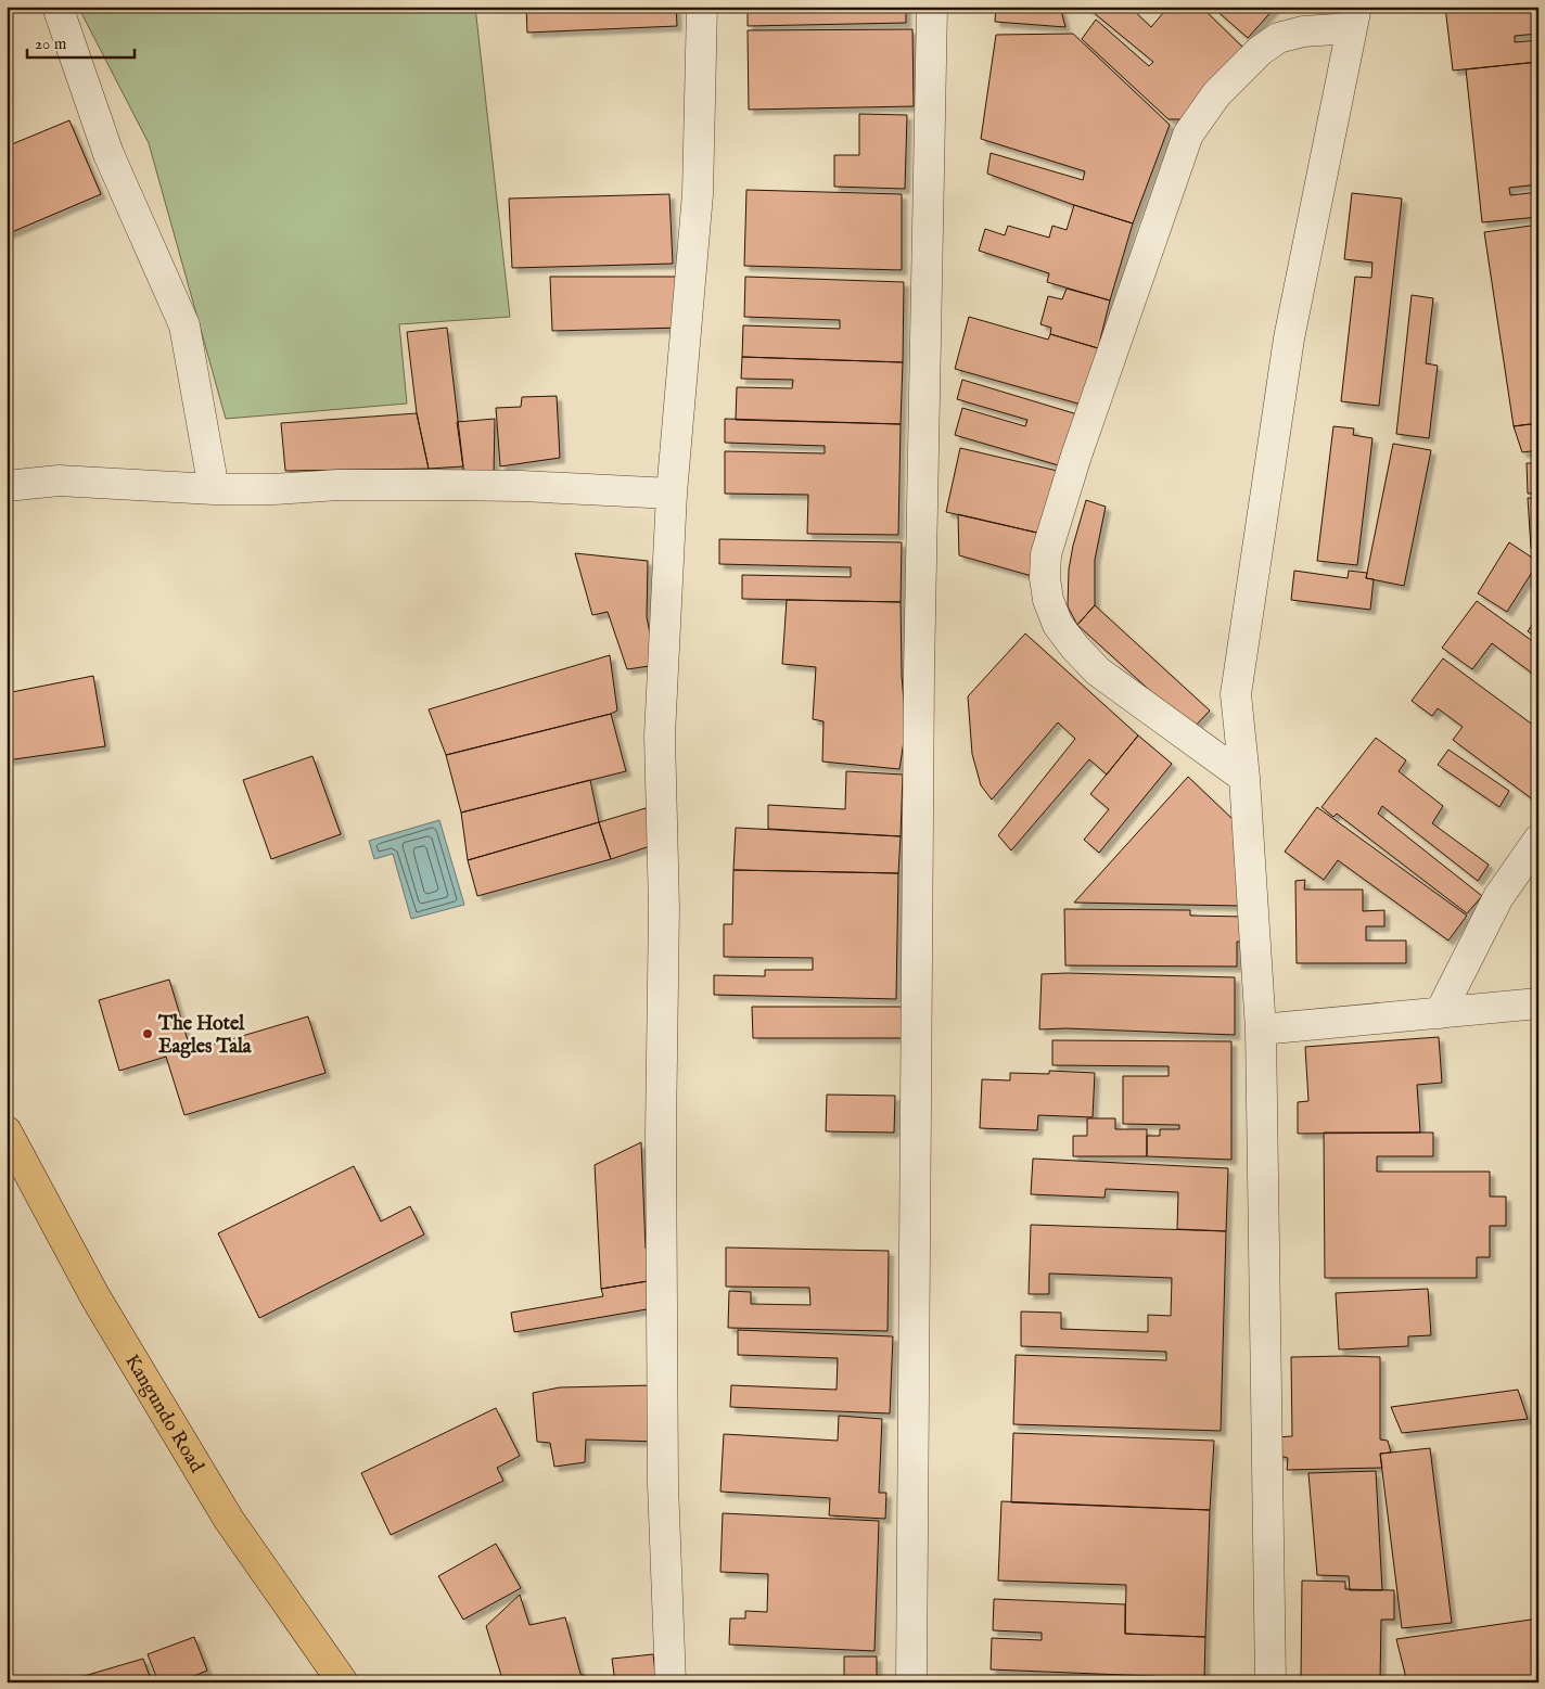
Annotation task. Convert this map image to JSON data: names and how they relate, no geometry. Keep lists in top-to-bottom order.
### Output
{
  "streets": {
    "highway": ["Kangundo Road"]
  },
  "places": ["The Hotel Eagles Tala"],
  "scale_bar": "20 m"
}
